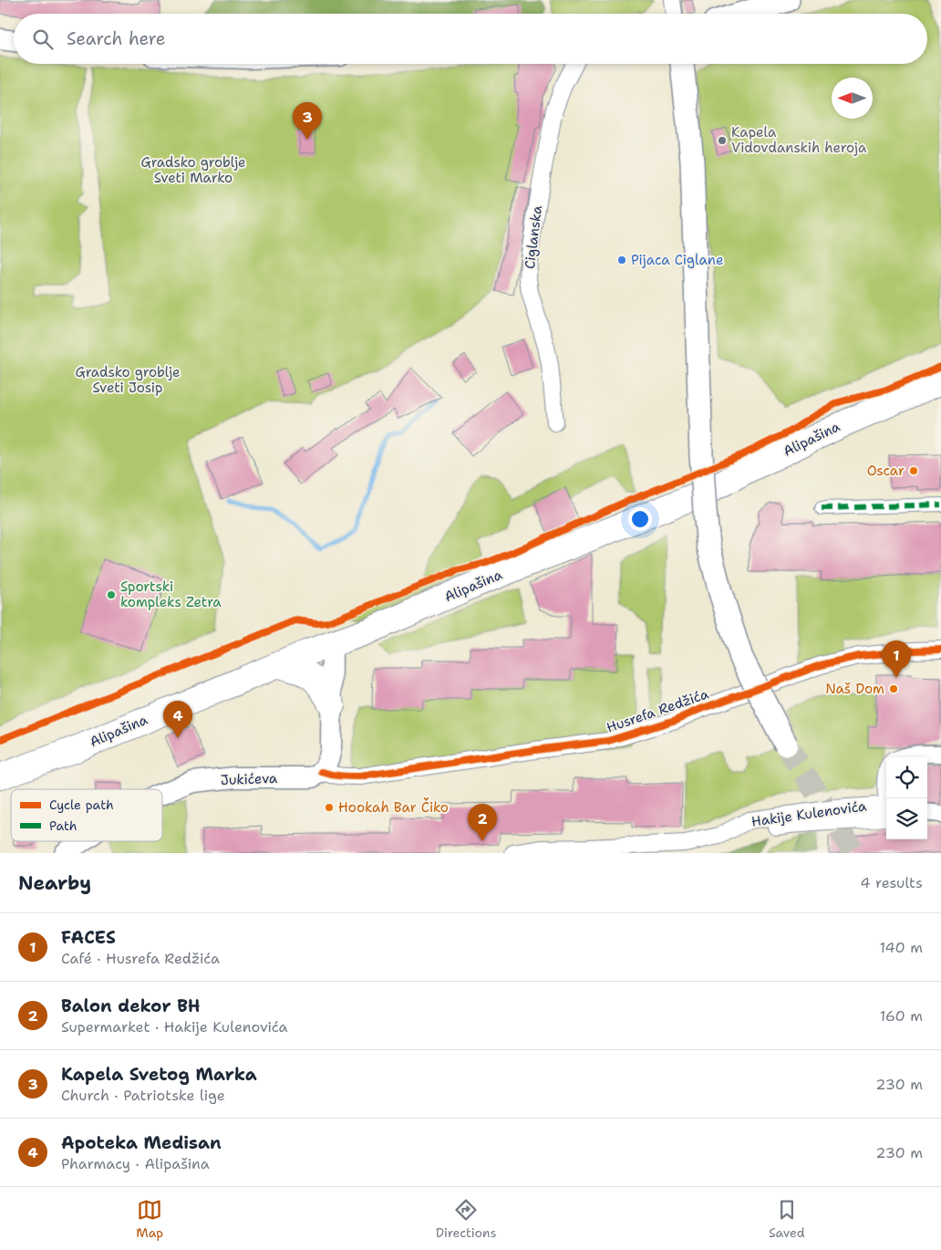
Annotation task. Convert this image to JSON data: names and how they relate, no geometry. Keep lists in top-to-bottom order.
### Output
{
  "streets": {
    "main road": ["Alipašina"],
    "street": [
      "Ciglanska",
      "Husrefa Redžića",
      "Jukićeva",
      "Hakije Kulenovića"
    ]
  },
  "crossings": [
    ["Husrefa Redžića", "Jukićeva"]
  ],
  "parks": ["Gradsko groblje Sveti Marko", "Gradsko groblje Sveti Josip"],
  "places": [
    "Kapela Vidovdanskih heroja",
    "Pijaca Ciglane",
    "Oscar",
    "Sportski kompleks Zetra",
    "Naš Dom",
    "Hookah Bar Čiko"
  ],
  "legend": ["Cycle path", "Path"],
  "north": "left",
  "page": {
    "search": "Search here",
    "pins": [
      "3",
      "1",
      "4",
      "2"
    ],
    "heading": ["Nearby", "4 results"],
    "list": [
      {
        "mark": "1",
        "name": "FACES",
        "note": "Café · Husrefa Redžića",
        "value": "140 m"
      },
      {
        "mark": "2",
        "name": "Balon dekor BH",
        "note": "Supermarket · Hakije Kulenovića",
        "value": "160 m"
      },
      {
        "mark": "3",
        "name": "Kapela Svetog Marka",
        "note": "Church · Patriotske lige",
        "value": "230 m"
      },
      {
        "mark": "4",
        "name": "Apoteka Medisan",
        "note": "Pharmacy · Alipašina",
        "value": "230 m"
      }
    ],
    "nav": ["Map", "Directions", "Saved"]
  }
}
